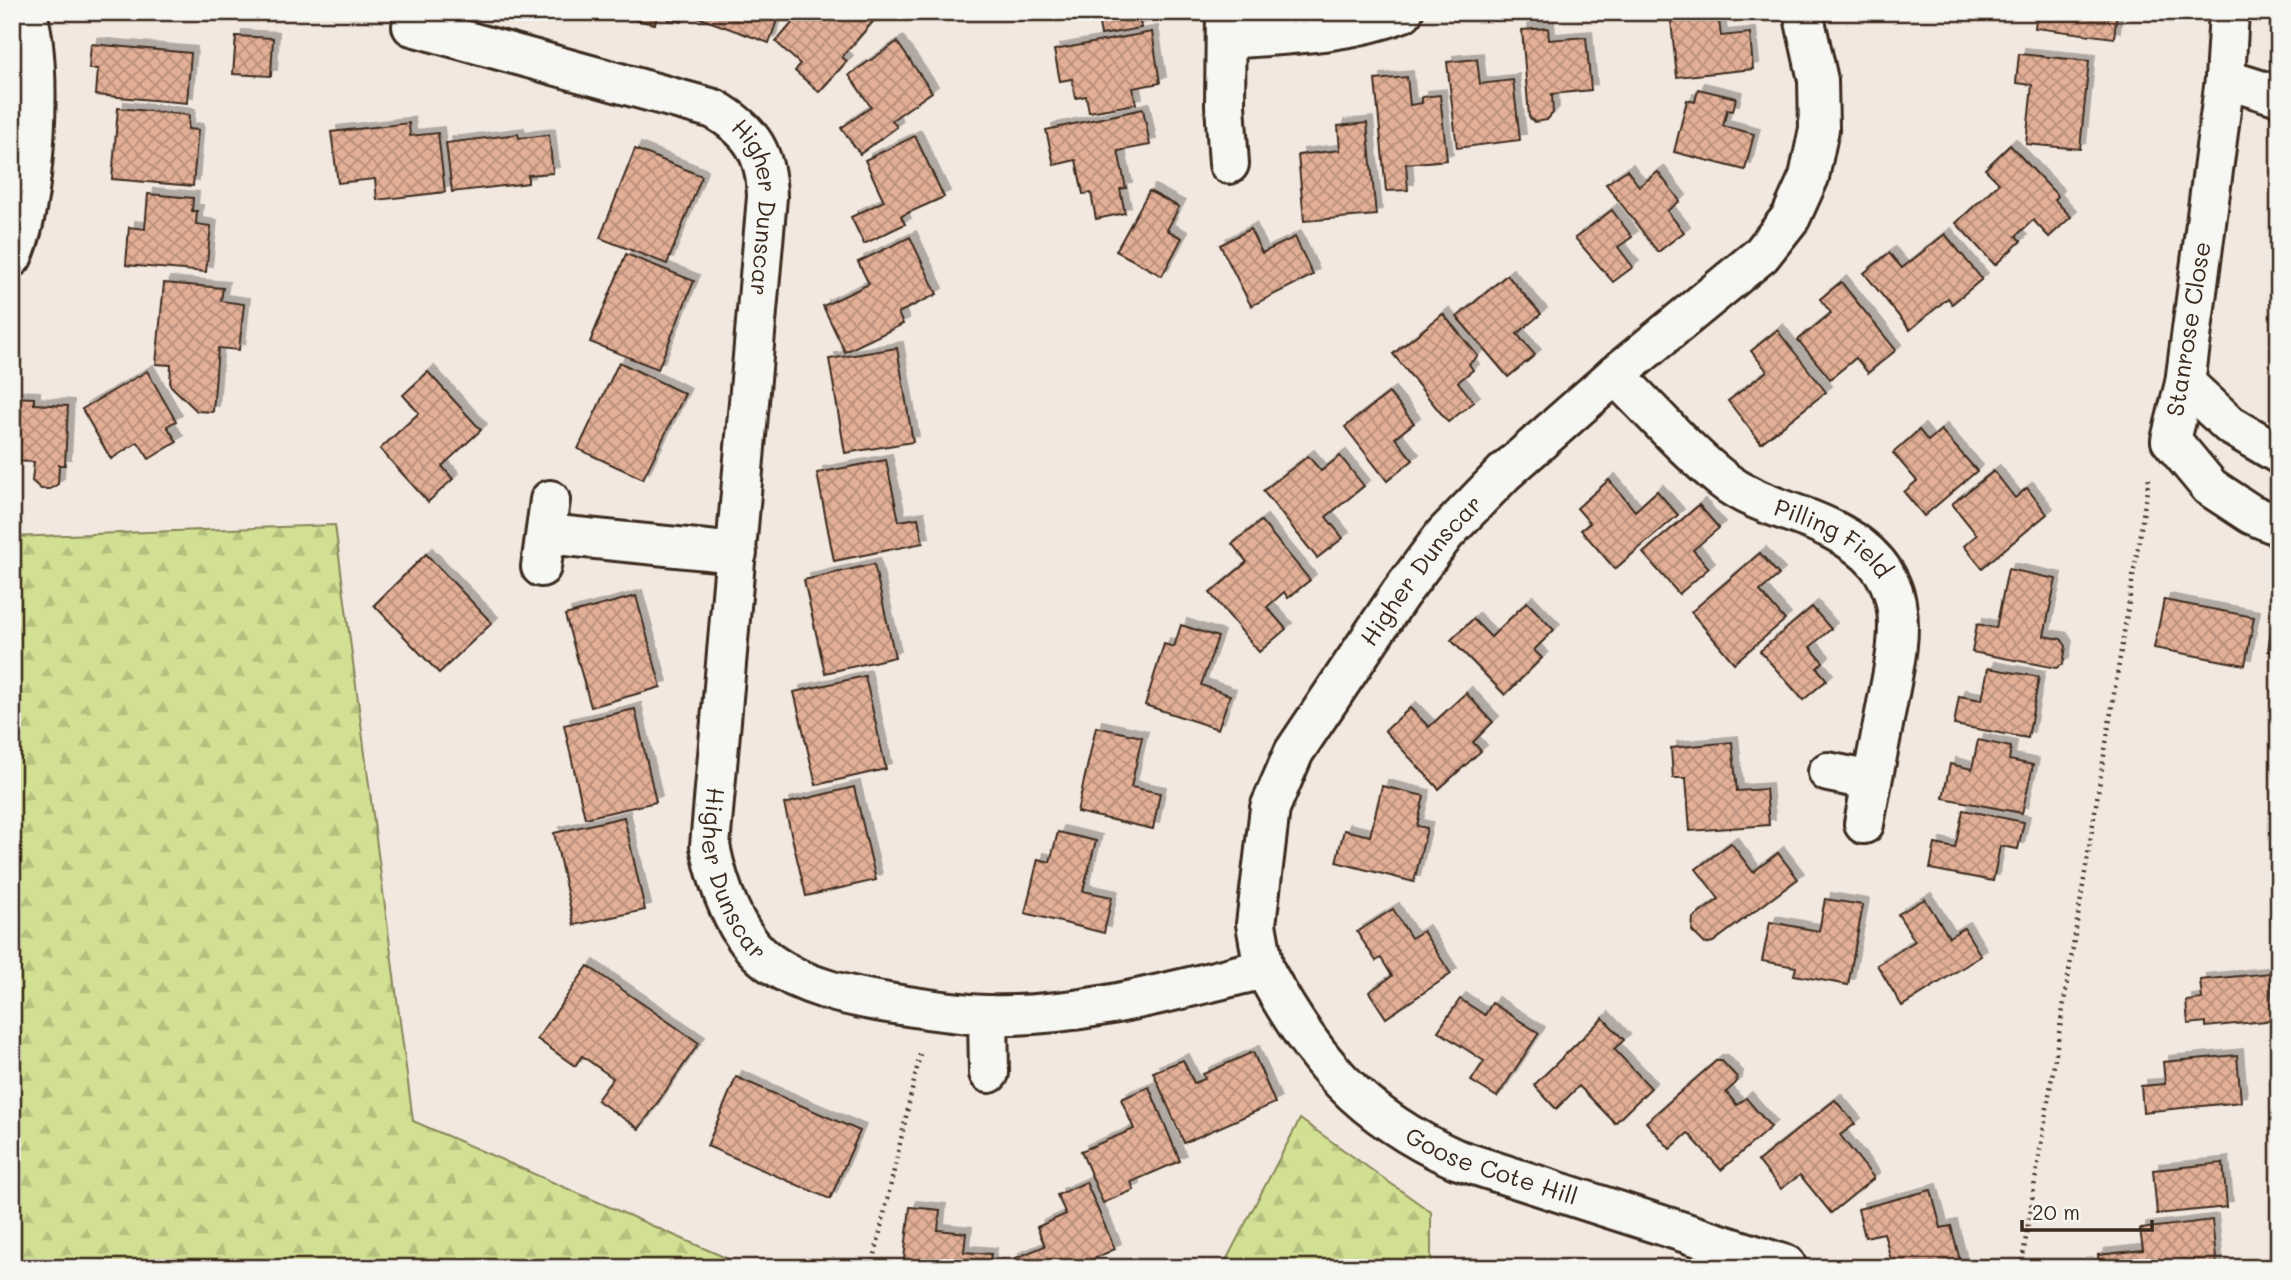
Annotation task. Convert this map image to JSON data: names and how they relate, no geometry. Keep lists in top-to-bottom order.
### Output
{
  "streets": {
    "street": [
      "Higher Dunscar",
      "Stanrose Close",
      "Pilling Field",
      "Goose Cote Hill"
    ]
  },
  "crossings": [
    ["Higher Dunscar", "Pilling Field"],
    ["Higher Dunscar", "Goose Cote Hill"]
  ],
  "scale_bar": "20 m"
}
